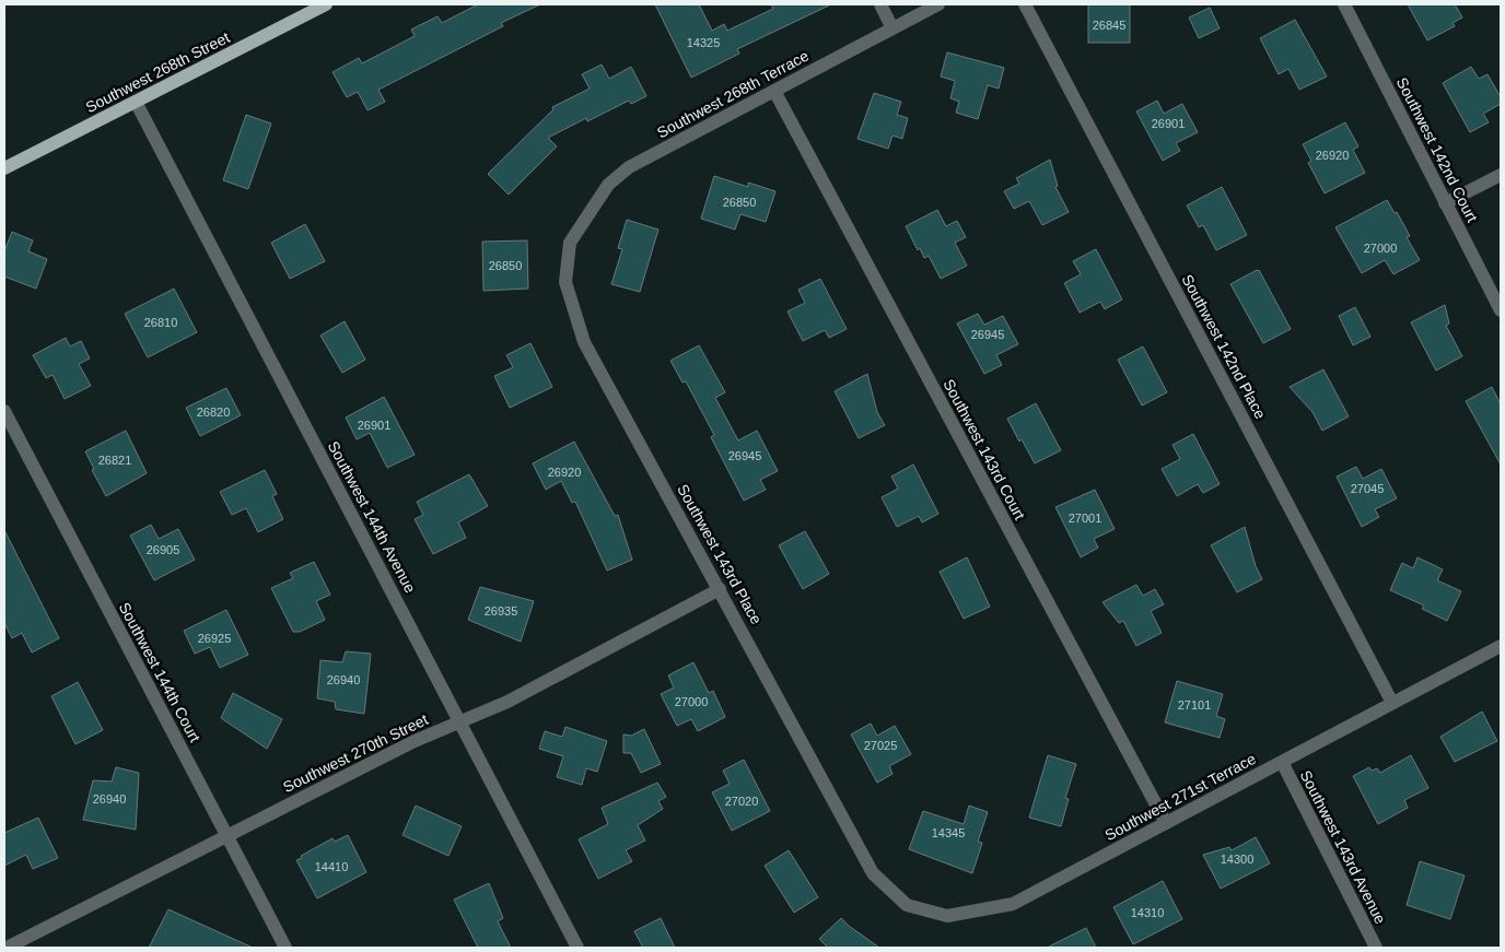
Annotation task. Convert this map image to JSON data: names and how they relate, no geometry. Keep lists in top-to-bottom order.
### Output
{
  "streets": {
    "main road": ["Southwest 268th Street"],
    "street": [
      "Southwest 268th Terrace",
      "Southwest 142nd Court",
      "Southwest 142nd Place",
      "Southwest 143rd Court",
      "Southwest 144th Avenue",
      "Southwest 143rd Place",
      "Southwest 144th Court",
      "Southwest 270th Street",
      "Southwest 271st Terrace",
      "Southwest 143rd Avenue"
    ]
  },
  "crossings": [
    ["Southwest 268th Street", "Southwest 144th Avenue"],
    ["Southwest 268th Terrace", "Southwest 143rd Court"],
    ["Southwest 268th Terrace", "Southwest 143rd Place"],
    ["Southwest 142nd Place", "Southwest 271st Terrace"],
    ["Southwest 143rd Court", "Southwest 271st Terrace"],
    ["Southwest 144th Avenue", "Southwest 270th Street"],
    ["Southwest 143rd Place", "Southwest 270th Street"],
    ["Southwest 143rd Place", "Southwest 271st Terrace"],
    ["Southwest 144th Court", "Southwest 270th Street"],
    ["Southwest 271st Terrace", "Southwest 143rd Avenue"]
  ],
  "house_numbers": [
    "26845",
    "14325",
    "26901",
    "26920",
    "26850",
    "27000",
    "26850",
    "26810",
    "26945",
    "26820",
    "26901",
    "26945",
    "26821",
    "26920",
    "27045",
    "27001",
    "26905",
    "26935",
    "26925",
    "26940",
    "27000",
    "27101",
    "27025",
    "26940",
    "27020",
    "14345",
    "14300",
    "14410",
    "14310"
  ]
}
